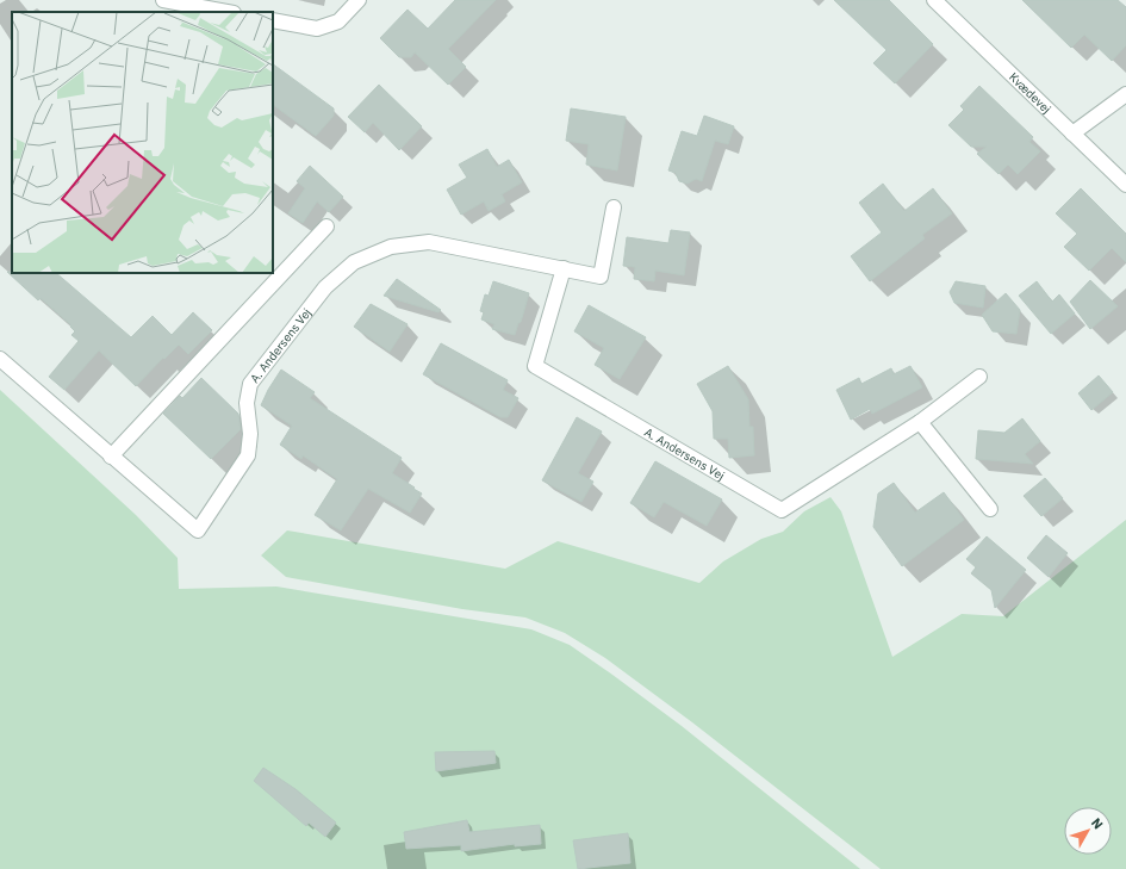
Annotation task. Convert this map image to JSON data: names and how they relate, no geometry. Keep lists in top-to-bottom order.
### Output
{
  "streets": {
    "street": ["Kvædevej", "A. Andersens Vej"]
  },
  "north": "top right"
}
